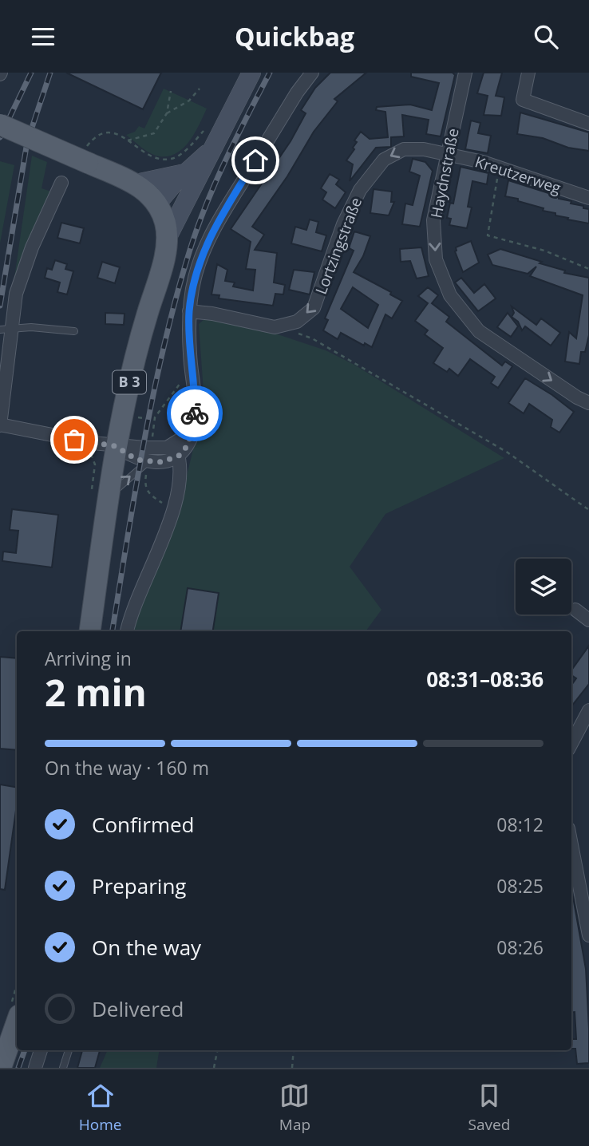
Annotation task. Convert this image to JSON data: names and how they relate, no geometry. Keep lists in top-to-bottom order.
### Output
{
  "streets": {
    "main road": ["B 3"],
    "street": ["Haydnstraße", "Kreutzerweg", "Lortzingstraße"]
  },
  "crossings": [
    ["Haydnstraße", "Kreutzerweg"],
    ["Haydnstraße", "Lortzingstraße"],
    ["Kreutzerweg", "Lortzingstraße"]
  ],
  "one_way": ["Haydnstraße"],
  "page": {
    "header": "Quickbag",
    "heading": ["2 min", "Arriving in", "08:31–08:36"],
    "bar": "On the way · 160 m",
    "list": [
      ["Confirmed", "08:12"],
      ["Preparing", "08:25"],
      ["On the way", "08:26"],
      "Delivered"
    ],
    "tabs": ["Home", "Map", "Saved"]
  }
}
